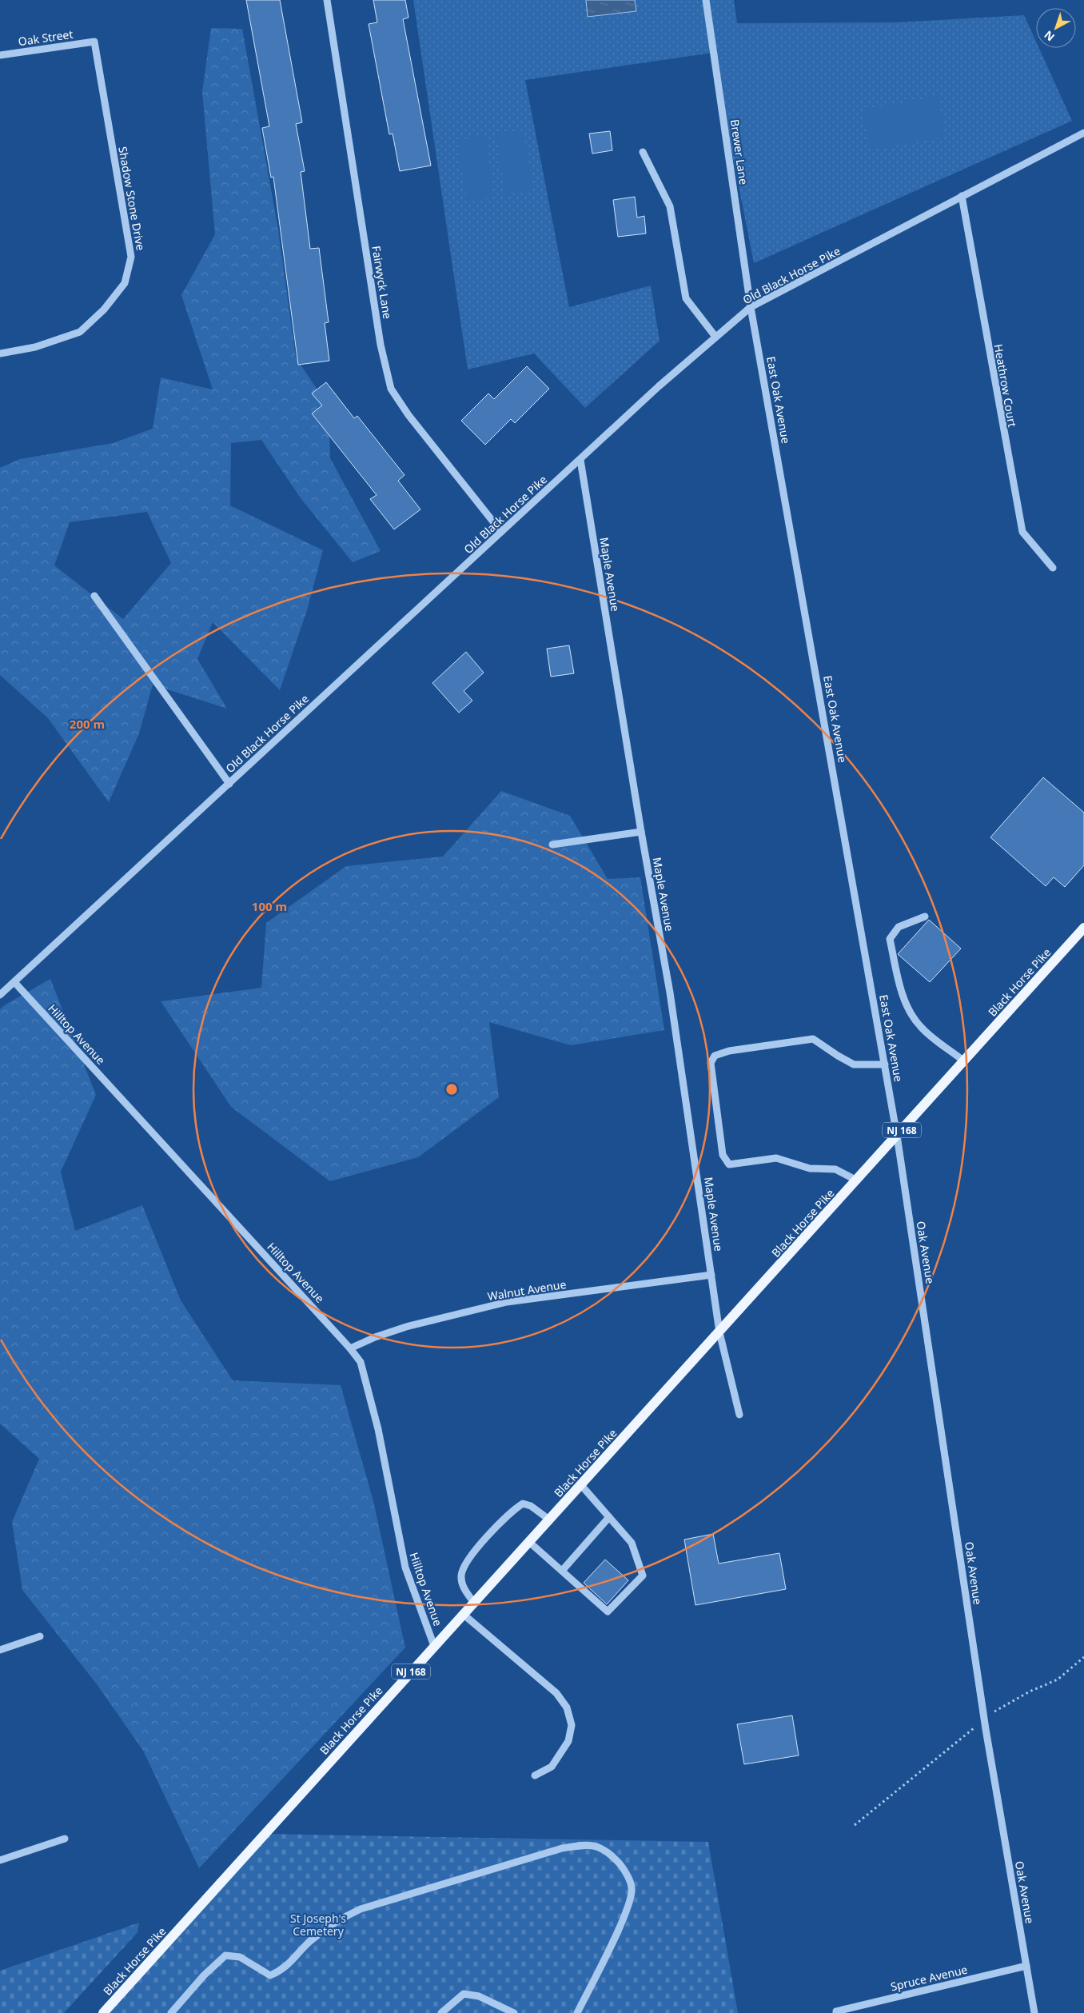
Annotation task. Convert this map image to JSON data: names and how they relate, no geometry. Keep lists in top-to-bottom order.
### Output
{
  "streets": {
    "main road": ["Black Horse Pike", "NJ 168"],
    "street": [
      "Oak Street",
      "Brewer Lane",
      "Shadow Stone Drive",
      "Old Black Horse Pike",
      "Fairwyck Lane",
      "Heathrow Court",
      "East Oak Avenue",
      "Maple Avenue",
      "Hilltop Avenue",
      "Oak Avenue",
      "Walnut Avenue",
      "Spruce Avenue"
    ]
  },
  "crossings": [
    ["Oak Street", "Shadow Stone Drive"],
    ["Brewer Lane", "Old Black Horse Pike"],
    ["Brewer Lane", "East Oak Avenue"],
    ["Old Black Horse Pike", "Fairwyck Lane"],
    ["Old Black Horse Pike", "Heathrow Court"],
    ["Old Black Horse Pike", "East Oak Avenue"],
    ["Old Black Horse Pike", "Maple Avenue"],
    ["Old Black Horse Pike", "Hilltop Avenue"],
    ["East Oak Avenue", "Black Horse Pike"],
    ["East Oak Avenue", "Oak Avenue"],
    ["Maple Avenue", "Black Horse Pike"],
    ["Maple Avenue", "Walnut Avenue"],
    ["Black Horse Pike", "Hilltop Avenue"],
    ["Black Horse Pike", "Oak Avenue"],
    ["Hilltop Avenue", "Walnut Avenue"],
    ["Oak Avenue", "Spruce Avenue"]
  ],
  "parks": ["St Joseph's Cemetery"],
  "north": "bottom left",
  "rings": ["200 m", "100 m"]
}
